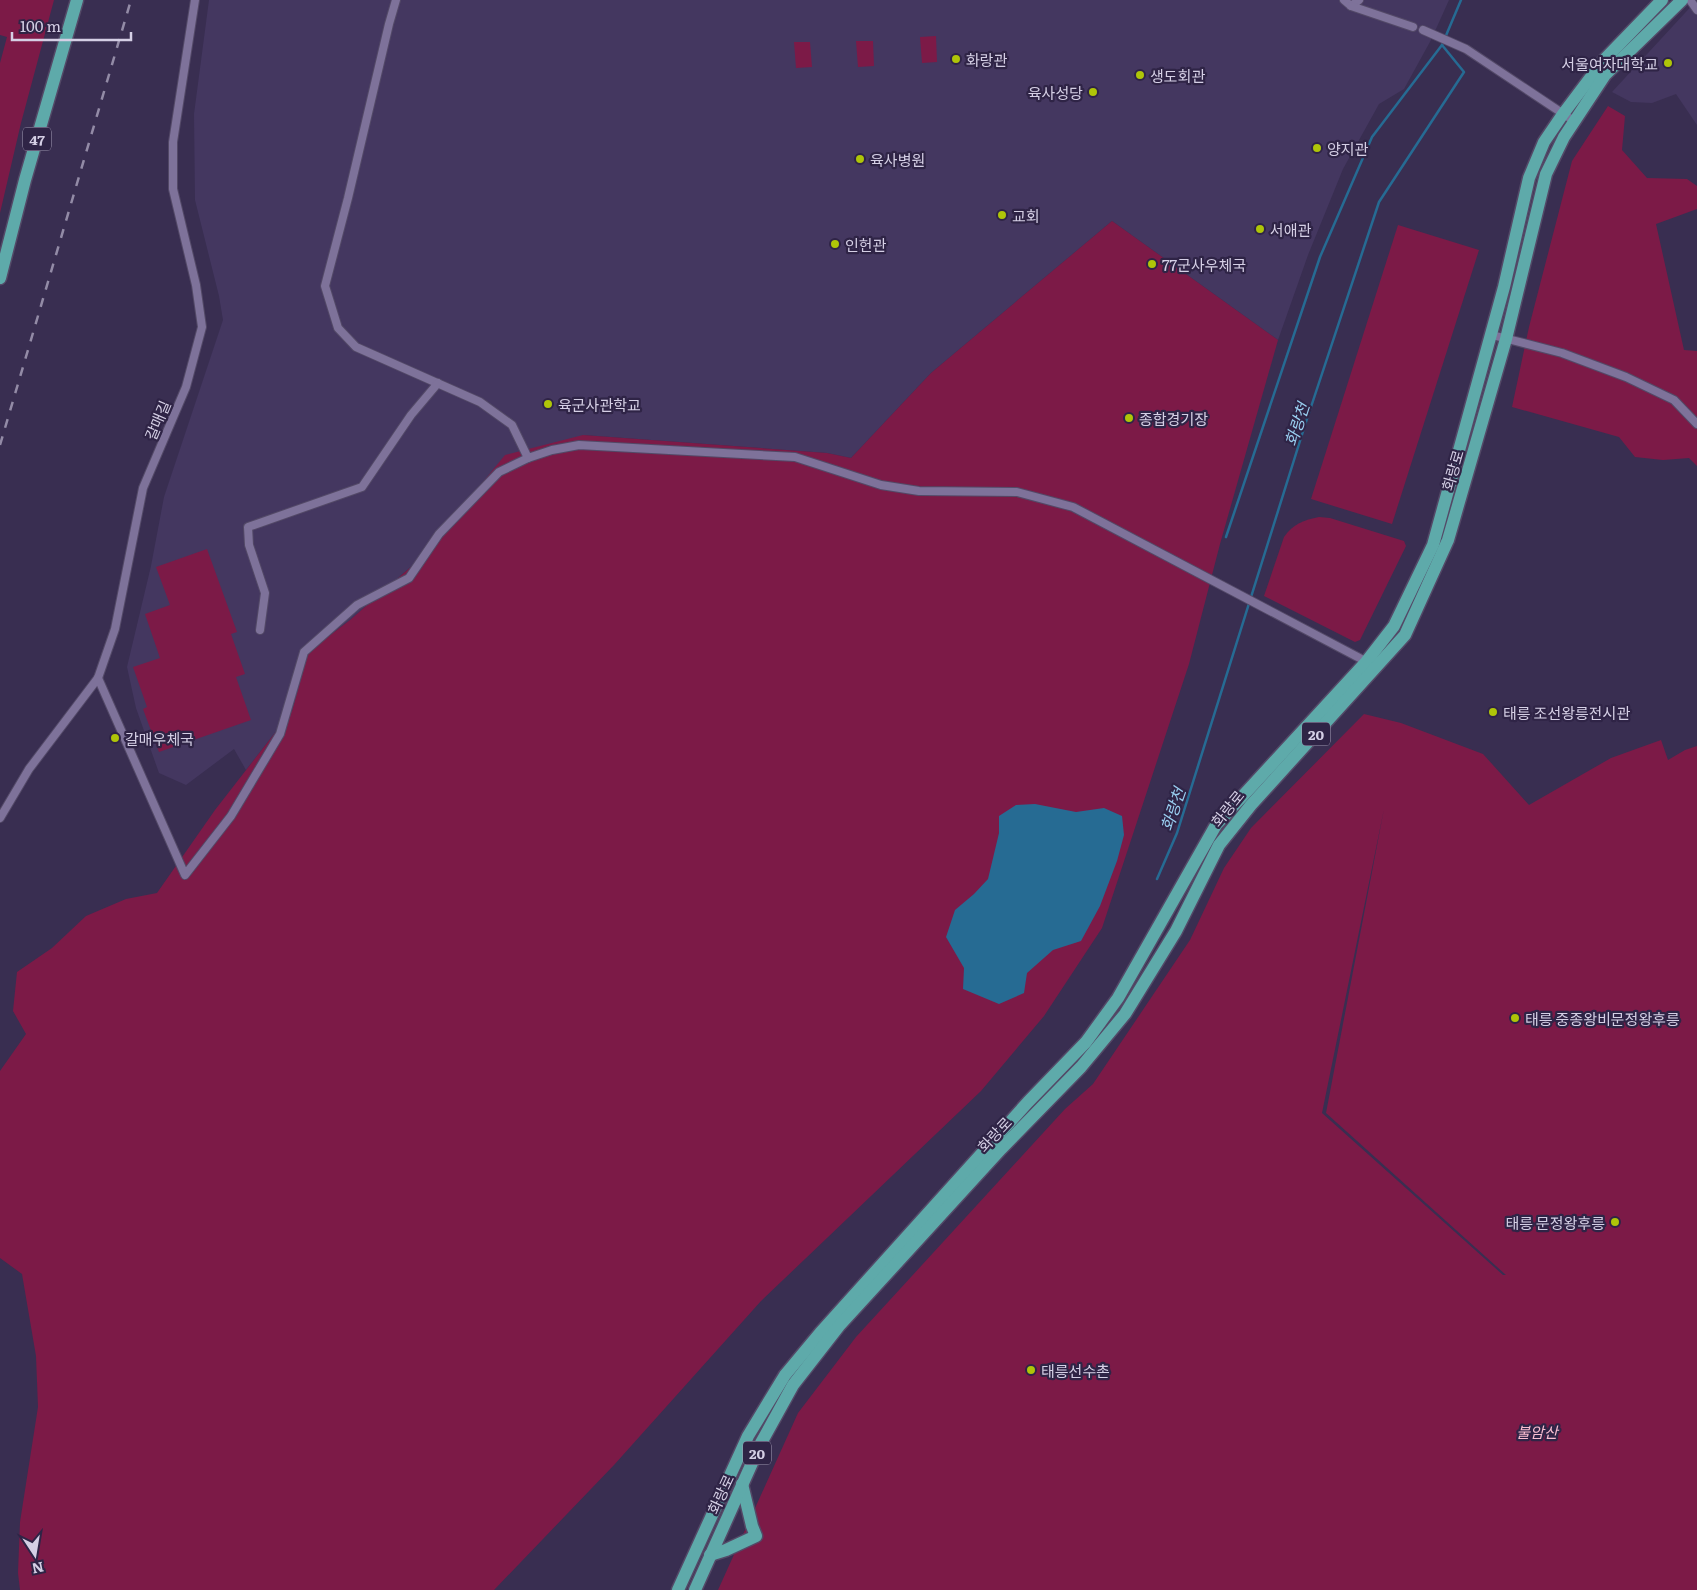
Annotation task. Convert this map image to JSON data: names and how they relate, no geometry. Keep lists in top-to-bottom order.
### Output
{
  "streets": {
    "main road": ["47", "화랑로", "20"],
    "street": ["갈매길"]
  },
  "water": ["화랑천"],
  "parks": ["불암산"],
  "places": [
    "화랑관",
    "서울여자대학교",
    "생도회관",
    "육사성당",
    "양지관",
    "육사병원",
    "교회",
    "서애관",
    "인헌관",
    "77군사우체국",
    "육군사관학교",
    "종합경기장",
    "태릉 조선왕릉전시관",
    "갈매우체국",
    "태릉 중종왕비문정왕후릉",
    "태릉 문정왕후릉",
    "태릉선수촌"
  ],
  "scale_bar": "100 m",
  "north": "bottom"
}
